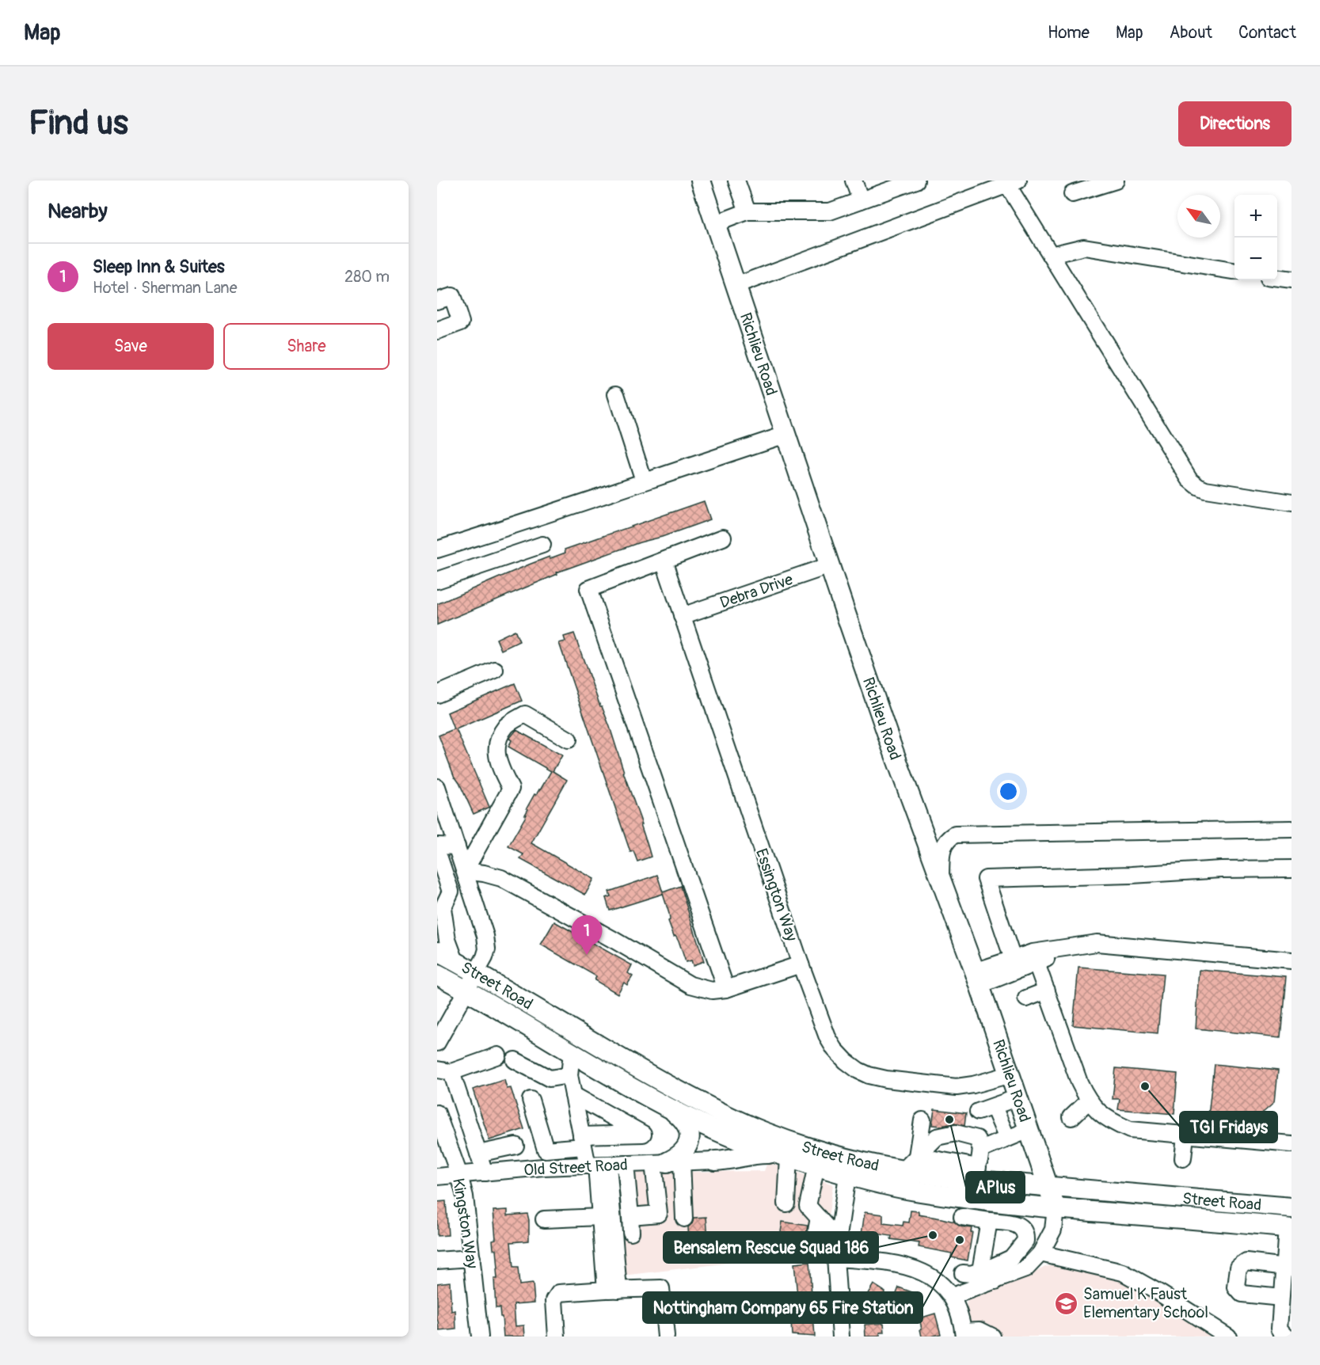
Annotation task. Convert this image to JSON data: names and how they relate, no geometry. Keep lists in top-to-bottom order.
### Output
{
  "streets": {
    "main road": ["Richlieu Road", "Street Road"],
    "street": [
      "Debra Drive",
      "Essington Way",
      "Old Street Road",
      "Kingston Way"
    ]
  },
  "crossings": [
    ["Richlieu Road", "Debra Drive"],
    ["Richlieu Road", "Essington Way"],
    ["Richlieu Road", "Street Road"],
    ["Debra Drive", "Essington Way"],
    ["Old Street Road", "Kingston Way"]
  ],
  "places": {
    "other": [
      "TGI Fridays",
      "APlus",
      "Bensalem Rescue Squad 186",
      "Nottingham Company 65 Fire Station"
    ],
    "school or university": ["Samuel K Faust Elementary School"]
  },
  "north": "top left",
  "page": {
    "header": "Map",
    "nav": [
      "Home",
      "Map",
      "About",
      "Contact"
    ],
    "buttons": [
      "Directions",
      ["Save", "Share"]
    ],
    "title": "Find us",
    "heading": "Nearby",
    "map_buttons": ["+", "−"],
    "list": [
      {
        "mark": "1",
        "name": "Sleep Inn & Suites",
        "note": "Hotel · Sherman Lane",
        "value": "280 m"
      }
    ],
    "pins": "1"
  }
}
